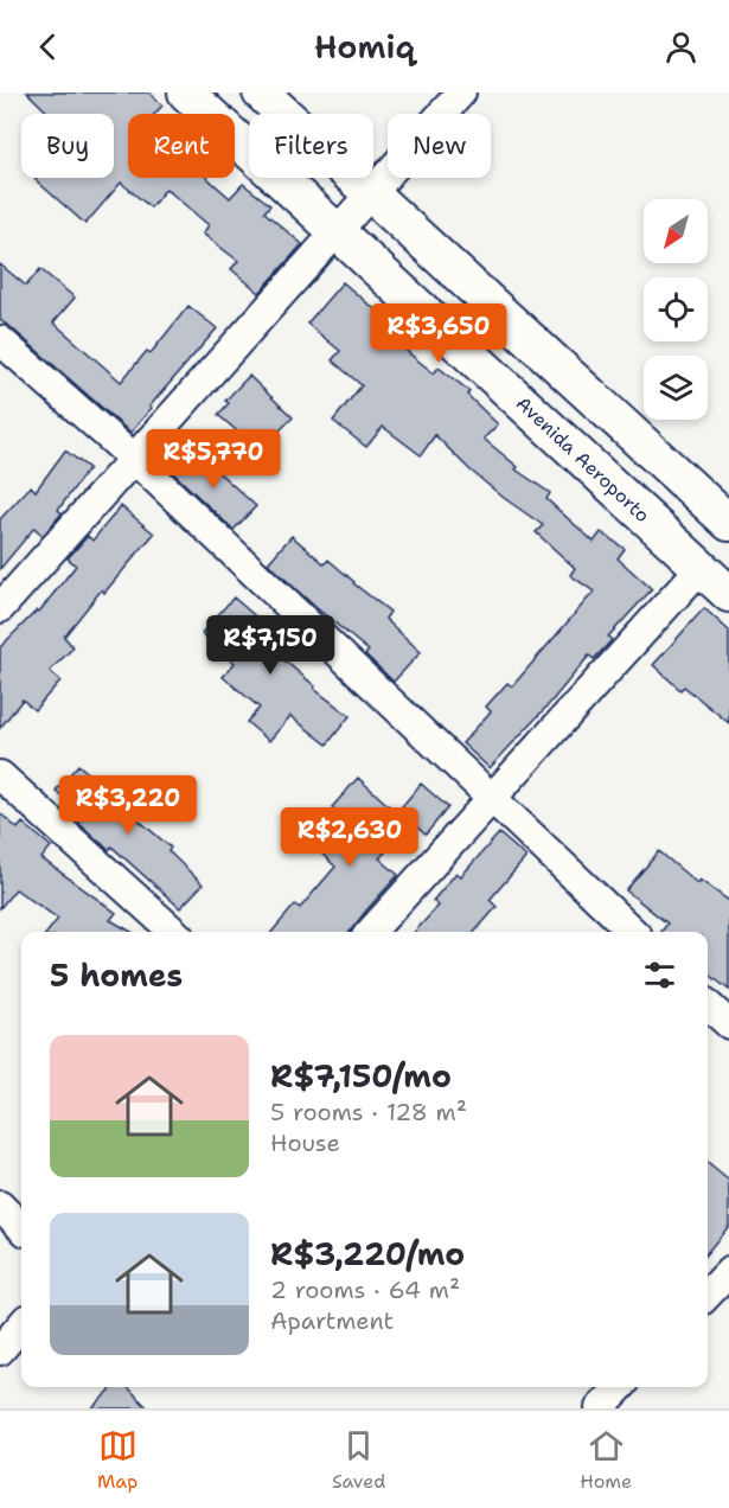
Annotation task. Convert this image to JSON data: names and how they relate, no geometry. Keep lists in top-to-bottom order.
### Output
{
  "streets": {
    "street": ["Avenida Aeroporto"]
  },
  "north": "bottom left",
  "page": {
    "header": "Homiq",
    "chip": [
      "Buy",
      "Rent",
      "Filters",
      "New"
    ],
    "price": [
      "R$3,650",
      "R$5,770",
      "R$7,150",
      "R$3,220",
      "R$2,630"
    ],
    "heading": "5 homes",
    "list": [
      {
        "name": "R$7,150/mo",
        "note": "5 rooms · 128 m² · House"
      },
      {
        "name": "R$3,220/mo",
        "note": "2 rooms · 64 m² · Apartment"
      }
    ],
    "tabs": ["Map", "Saved", "Home"]
  }
}
